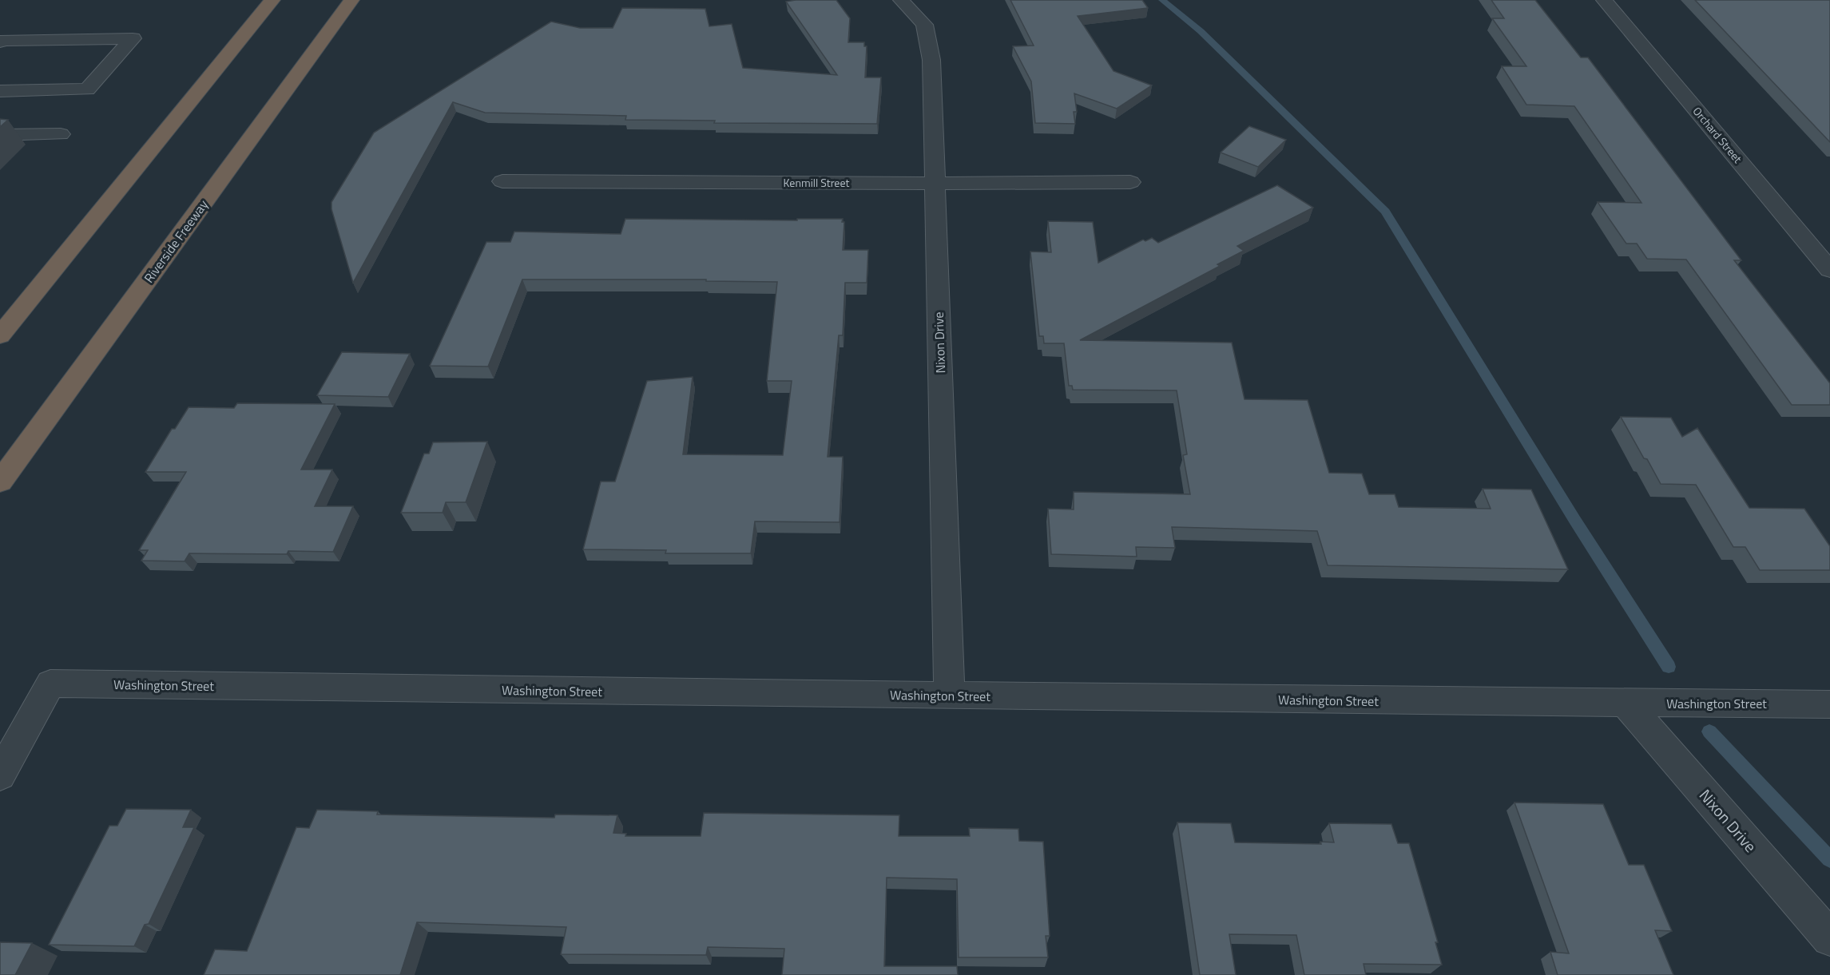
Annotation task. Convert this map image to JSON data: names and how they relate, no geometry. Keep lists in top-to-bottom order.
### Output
{
  "streets": {
    "highway": ["Riverside Freeway"],
    "street": [
      "Orchard Street",
      "Kenmill Street",
      "Nixon Drive",
      "Washington Street"
    ]
  },
  "crossings": [
    ["Kenmill Street", "Nixon Drive"],
    ["Nixon Drive", "Washington Street"]
  ]
}
